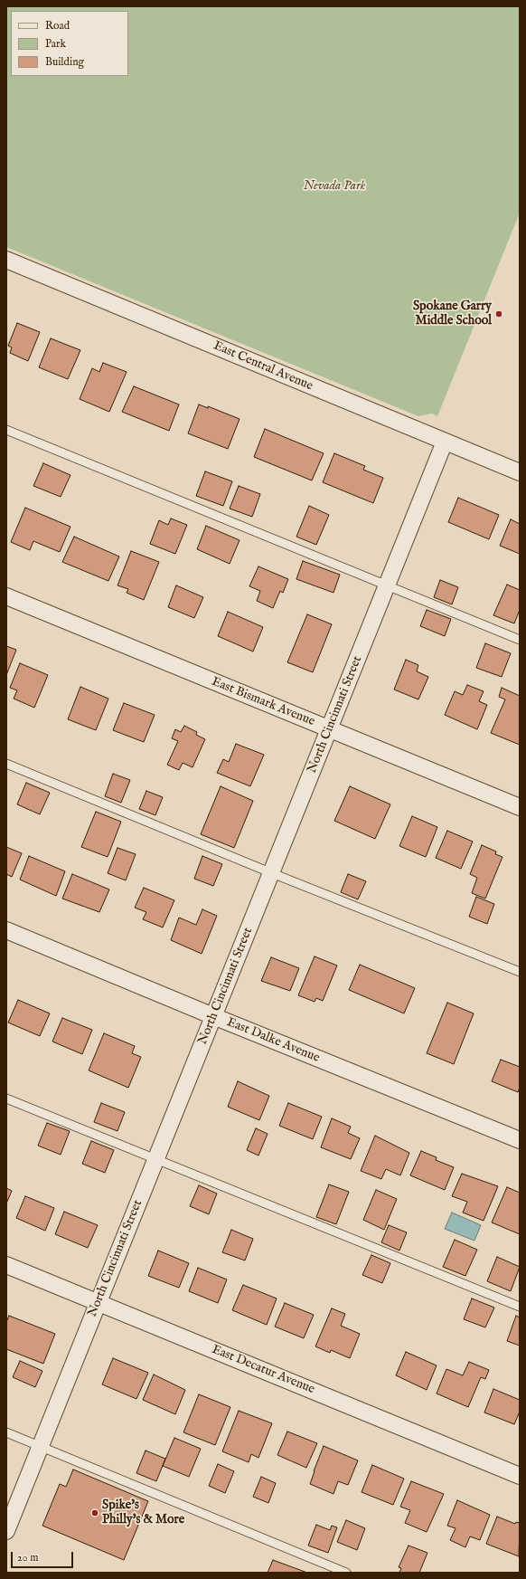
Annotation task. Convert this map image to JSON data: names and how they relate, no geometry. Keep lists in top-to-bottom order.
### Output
{
  "streets": {
    "street": [
      "East Central Avenue",
      "East Bismark Avenue",
      "North Cincinnati Street",
      "East Dalke Avenue",
      "East Decatur Avenue"
    ]
  },
  "crossings": [
    ["East Central Avenue", "North Cincinnati Street"],
    ["East Bismark Avenue", "North Cincinnati Street"],
    ["North Cincinnati Street", "East Dalke Avenue"],
    ["North Cincinnati Street", "East Decatur Avenue"]
  ],
  "parks": ["Nevada Park"],
  "places": ["Spokane Garry Middle School", "Spike's Philly's & More"],
  "legend": ["Road", "Park", "Building"],
  "scale_bar": "20 m"
}
